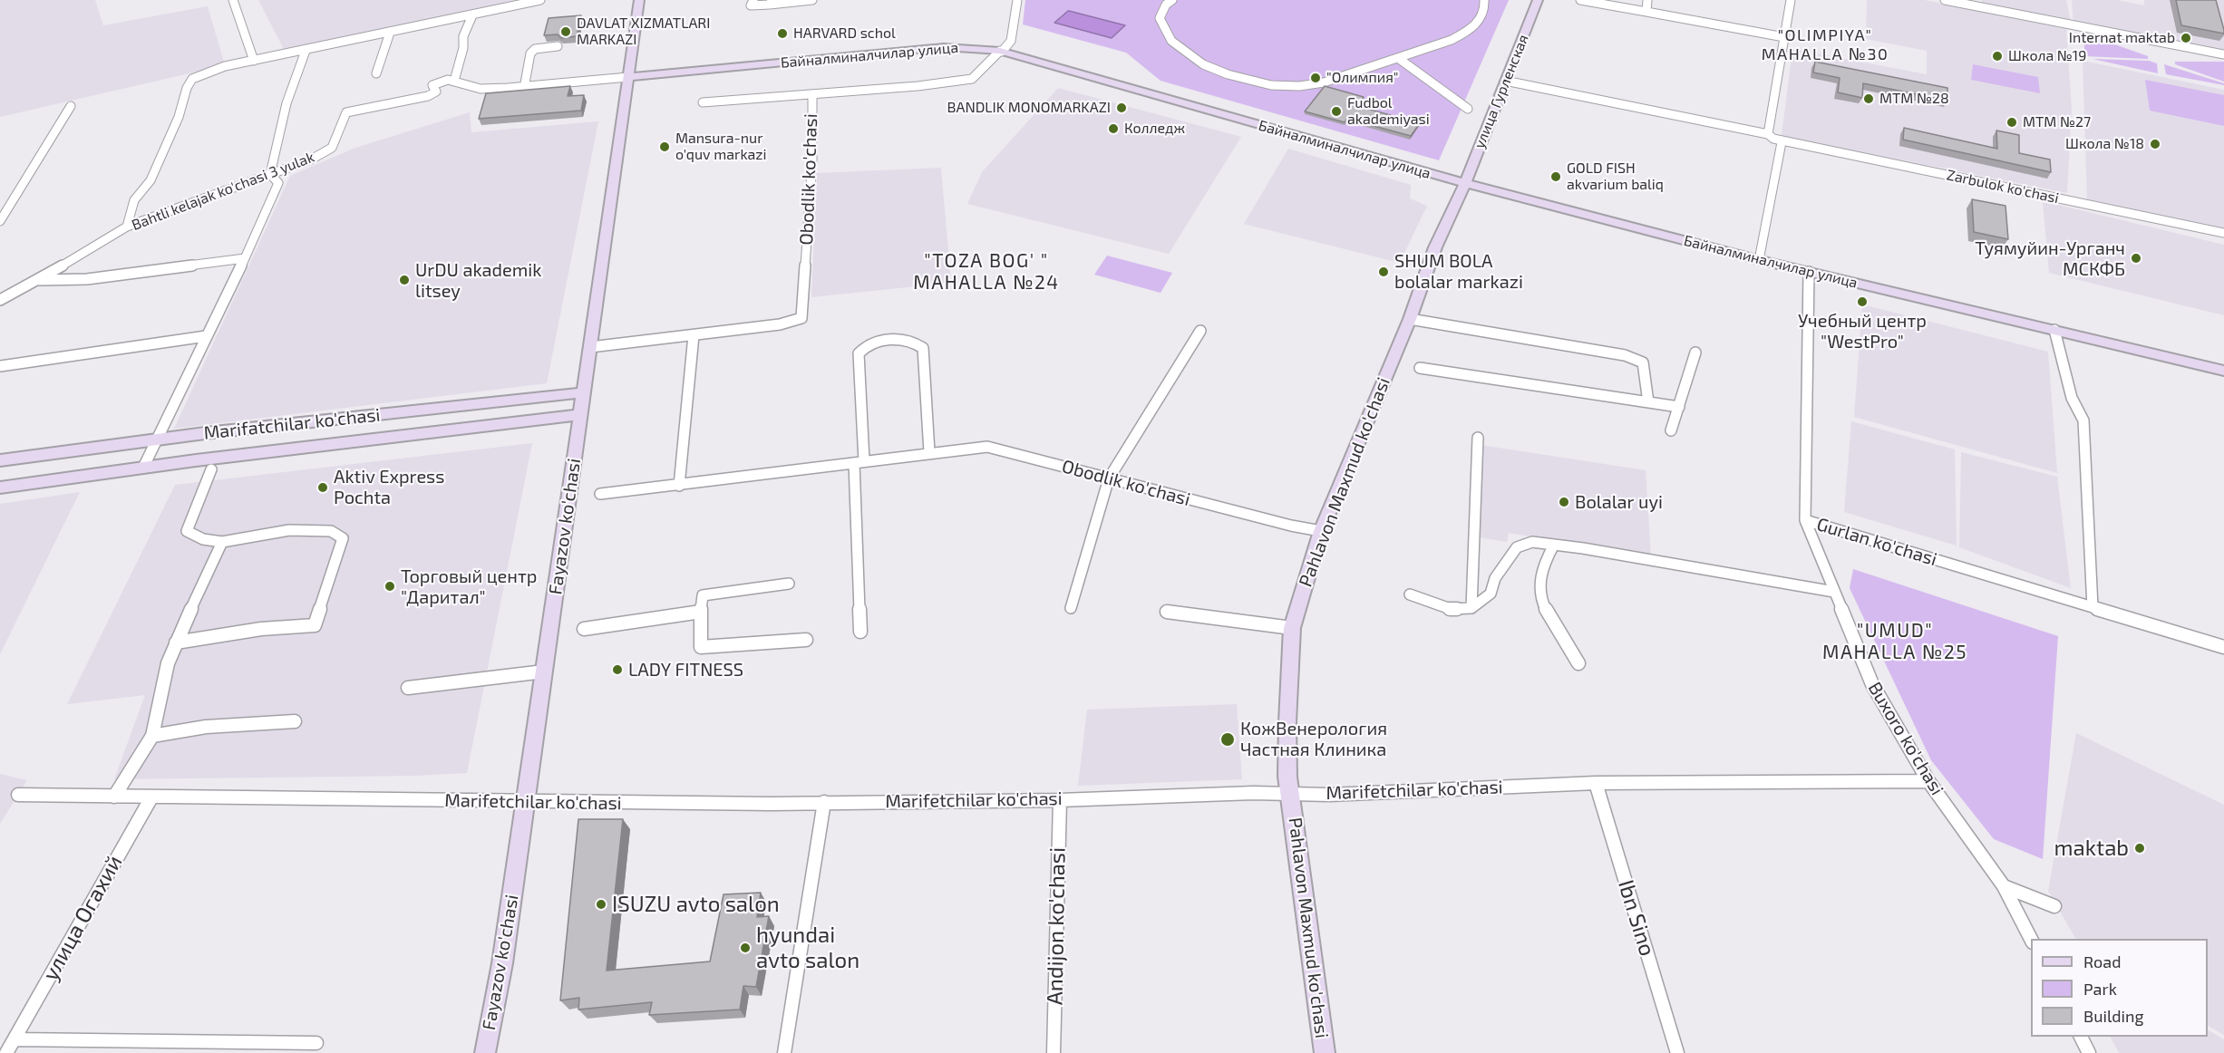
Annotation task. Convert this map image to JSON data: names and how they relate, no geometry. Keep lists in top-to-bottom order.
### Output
{
  "streets": {
    "street": [
      "Байналминалчилар улица",
      "улица Гурленская",
      "Obodlik ko'chasi",
      "Zarbulok ko'chasi",
      "Bahtli kelajak ko'chasi 3 yulak",
      "Marifatchilar ko'chasi",
      "Pahlavon Maxmud ko'chasi",
      "Fayazov ko'chasi",
      "Gurlan ko'chasi",
      "Buxoro ko'chasi",
      "Marifetchilar ko'chasi",
      "улица Огахий",
      "Ibn Sino",
      "Andijon ko'chasi"
    ]
  },
  "crossings": [
    ["Байналминалчилар улица", "улица Гурленская"],
    ["Байналминалчилар улица", "Obodlik ko'chasi"],
    ["Байналминалчилар улица", "Bahtli kelajak ko'chasi 3 yulak"],
    ["Байналминалчилар улица", "Pahlavon Maxmud ko'chasi"],
    ["Байналминалчилар улица", "Fayazov ko'chasi"],
    ["Байналминалчилар улица", "Gurlan ko'chasi"],
    ["улица Гурленская", "Zarbulok ko'chasi"],
    ["улица Гурленская", "Pahlavon Maxmud ko'chasi"],
    ["Obodlik ko'chasi", "Pahlavon Maxmud ko'chasi"],
    ["Obodlik ko'chasi", "Fayazov ko'chasi"],
    ["Marifatchilar ko'chasi", "Fayazov ko'chasi"],
    ["Pahlavon Maxmud ko'chasi", "Marifetchilar ko'chasi"],
    ["Fayazov ko'chasi", "Marifetchilar ko'chasi"],
    ["Gurlan ko'chasi", "Buxoro ko'chasi"],
    ["Buxoro ko'chasi", "Marifetchilar ko'chasi"],
    ["Marifetchilar ko'chasi", "улица Огахий"],
    ["Marifetchilar ko'chasi", "Ibn Sino"],
    ["Marifetchilar ko'chasi", "Andijon ko'chasi"]
  ],
  "districts": ["\"OLIMPIYA\" MAHALLA №30", "\"TOZA BOG' \" MAHALLA №24", "\"UMUD\" MAHALLA №25"],
  "places": [
    "DAVLAT XIZMATLARI MARKAZI",
    "HARVARD schol",
    "Internat maktab",
    "Школа №19",
    "\"Олимпия\"",
    "MTM №28",
    "BANDLIK MONOMARKAZI",
    "Fudbol akademiyasi",
    "MTM №27",
    "Колледж",
    "Школа №18",
    "Mansura-nur o'quv markazi",
    "GOLD FISH akvarium baliq",
    "Туямуйин-Урганч МСКФБ",
    "SHUM BOLA bolalar markazi",
    "UrDU akademik litsey",
    "Учебный центр \"WestPro\"",
    "Aktiv Express Pochta",
    "Bolalar uyi",
    "Торговый центр \"Даритал\"",
    "LADY FITNESS",
    "КожВенерология Частная Клиника",
    "maktab",
    "ISUZU avto salon",
    "hyundai avto salon"
  ],
  "legend": ["Road", "Park", "Building"]
}
